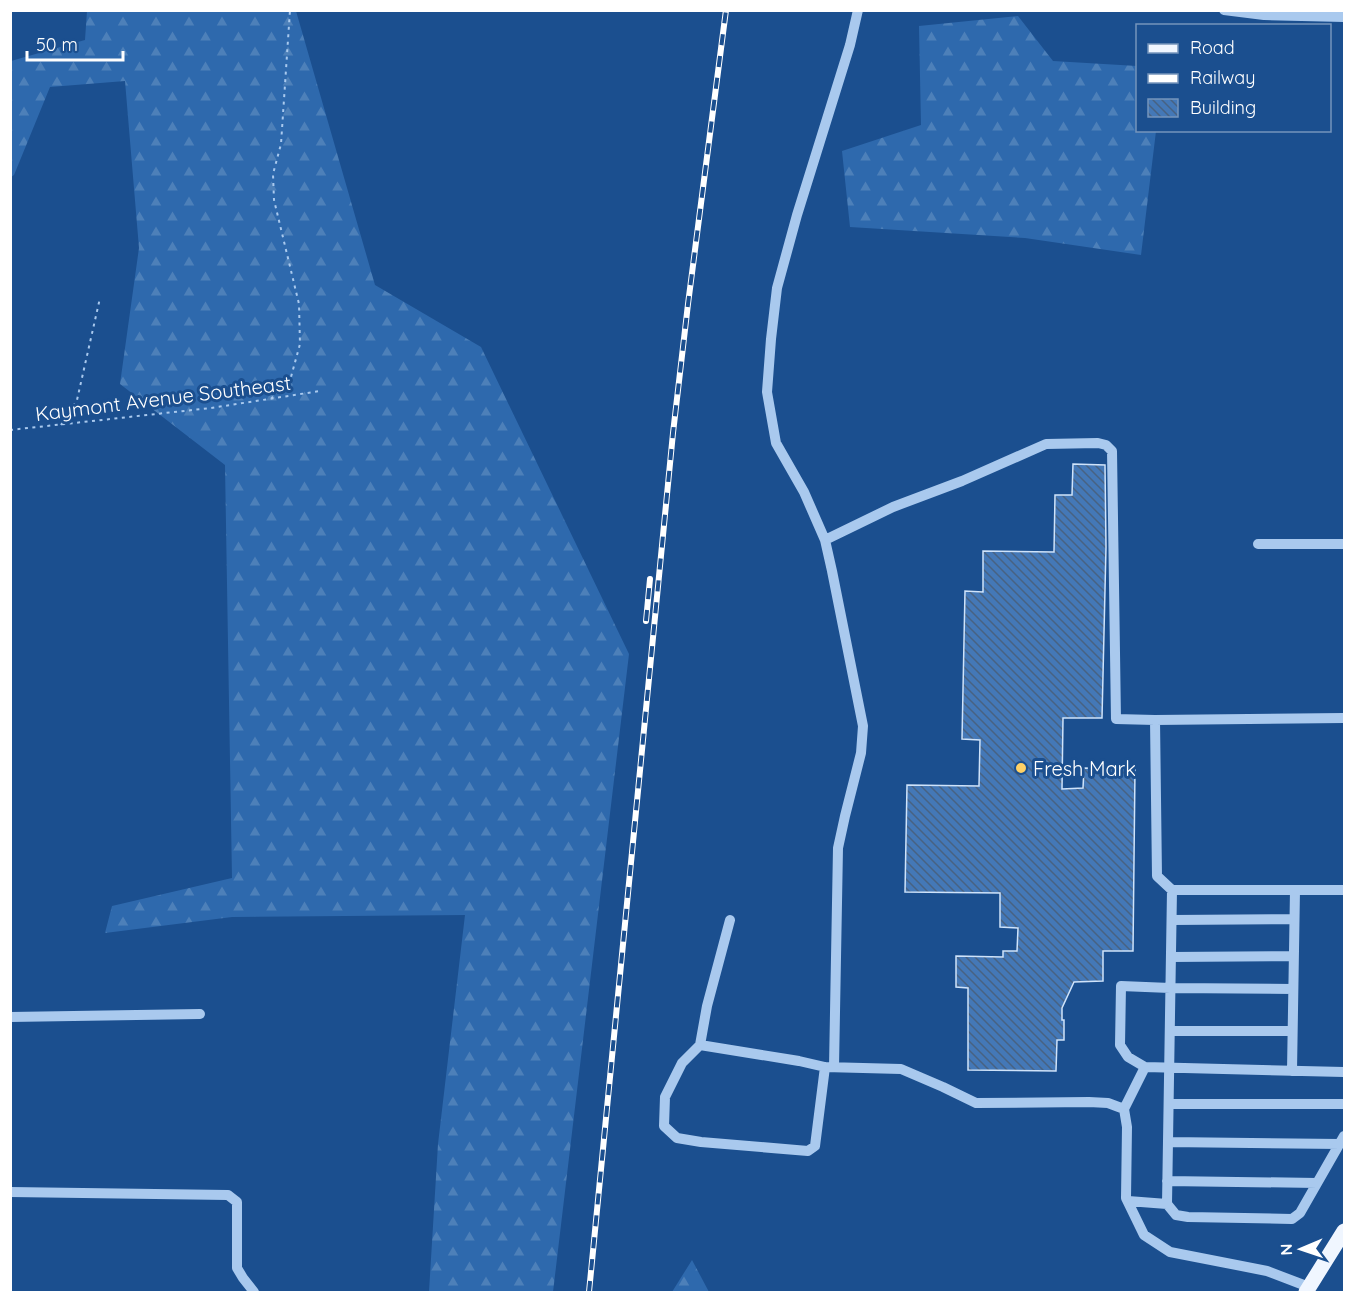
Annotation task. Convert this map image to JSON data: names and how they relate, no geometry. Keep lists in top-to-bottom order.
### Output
{
  "streets": {
    "path": ["Kaymont Avenue Southeast"]
  },
  "places": ["Fresh Mark"],
  "legend": ["Road", "Railway", "Building"],
  "scale_bar": "50 m",
  "north": "left"
}
